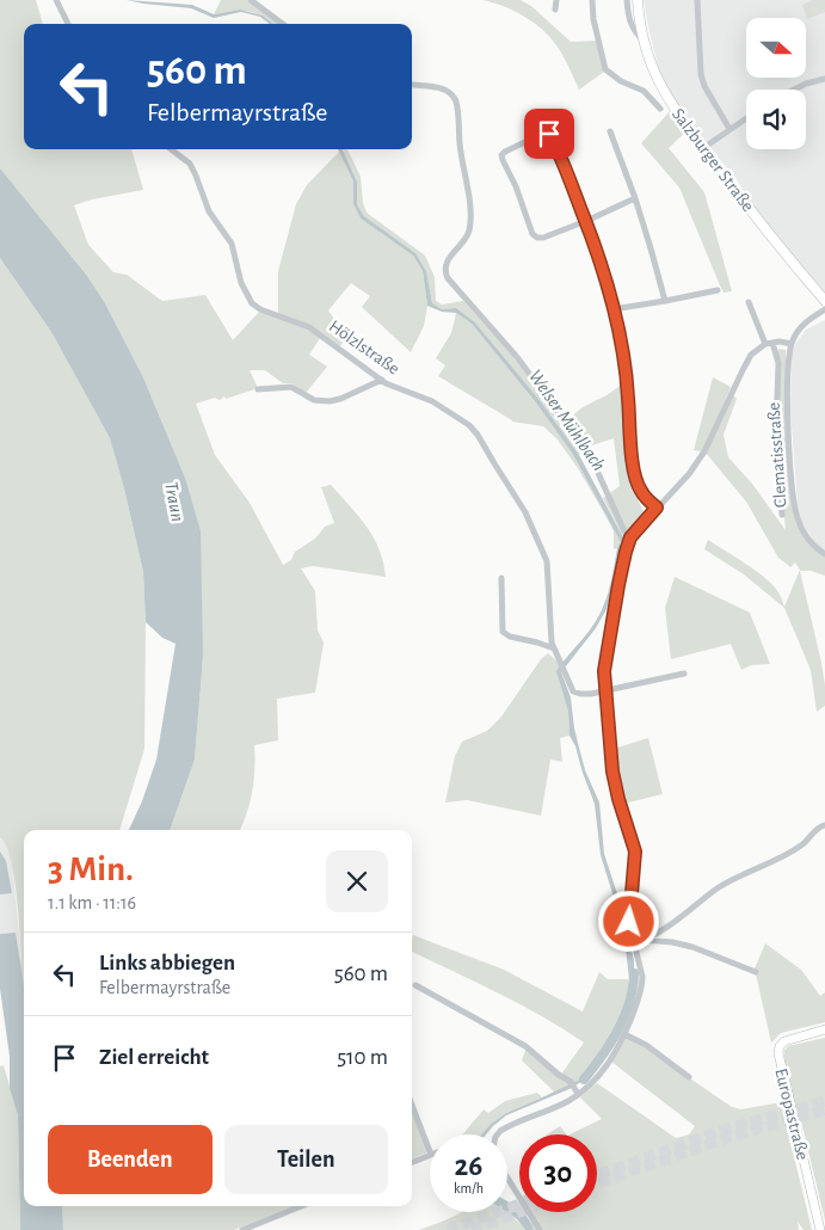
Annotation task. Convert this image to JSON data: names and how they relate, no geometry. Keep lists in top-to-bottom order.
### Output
{
  "streets": {
    "main road": ["Salzburger Straße"],
    "street": ["Hölzlstraße", "Clematisstraße", "Europastraße"]
  },
  "water": ["Welser Mühlbach", "Traun"],
  "north": "right",
  "page": {
    "turn": ["560 m", "Felbermayrstraße"],
    "heading": ["3 Min.", "1.1 km · 11:16"],
    "list": [
      {
        "name": "Links abbiegen",
        "note": "Felbermayrstraße",
        "value": "560 m"
      },
      {
        "name": "Ziel erreicht",
        "value": "510 m"
      }
    ],
    "buttons": ["Beenden", "Teilen"],
    "speed": "26 km/h",
    "limit": "30"
  }
}
